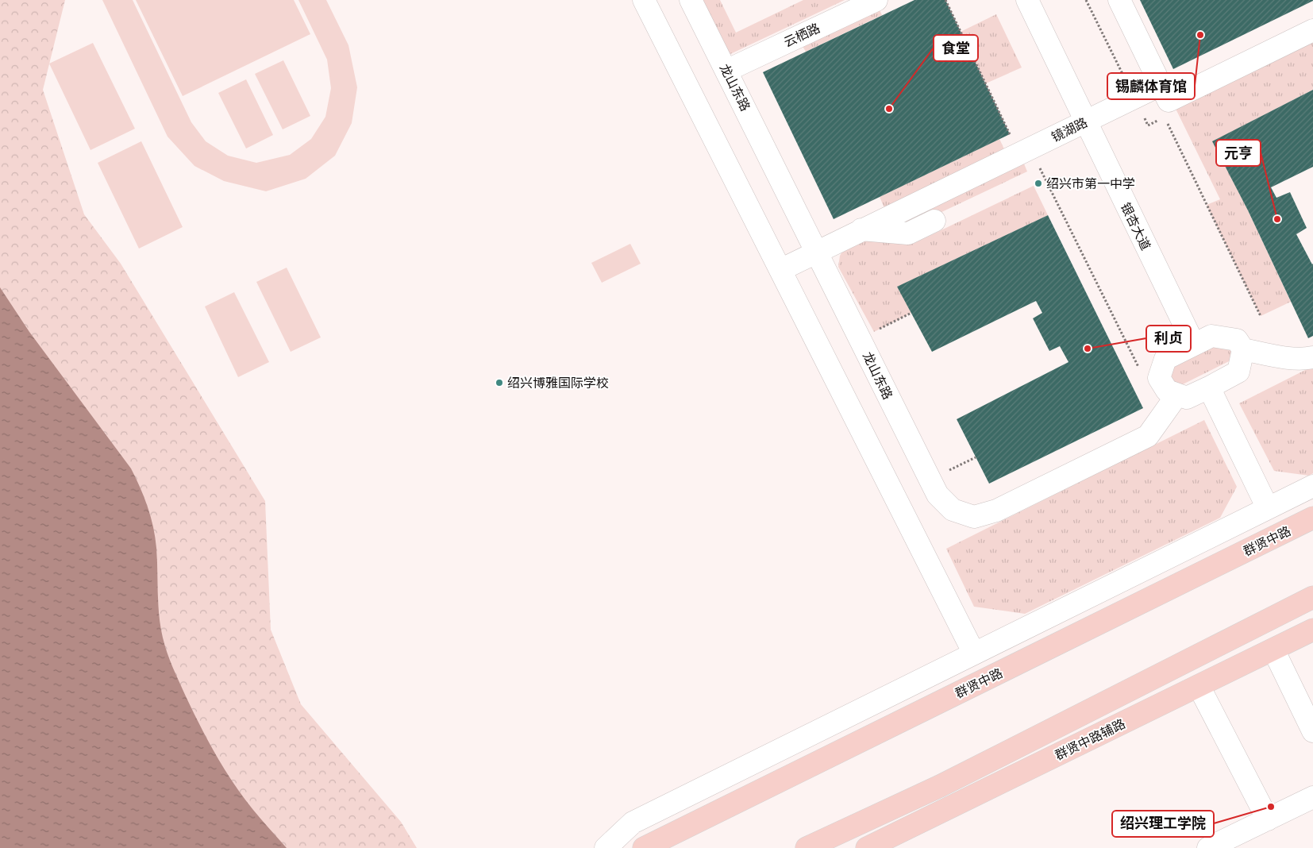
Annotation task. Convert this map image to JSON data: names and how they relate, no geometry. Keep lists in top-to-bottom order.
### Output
{
  "streets": {
    "main road": ["群贤中路", "群贤中路辅路"],
    "street": [
      "云栖路",
      "龙山东路",
      "镜湖路",
      "银杏大道"
    ]
  },
  "crossings": [
    ["云栖路", "龙山东路"],
    ["龙山东路", "镜湖路"],
    ["镜湖路", "银杏大道"]
  ],
  "places": [
    "锡麟体育馆",
    "食堂",
    "绍兴市第一中学",
    "元亨",
    "利贞",
    "绍兴博雅国际学校",
    "绍兴理工学院"
  ]
}
